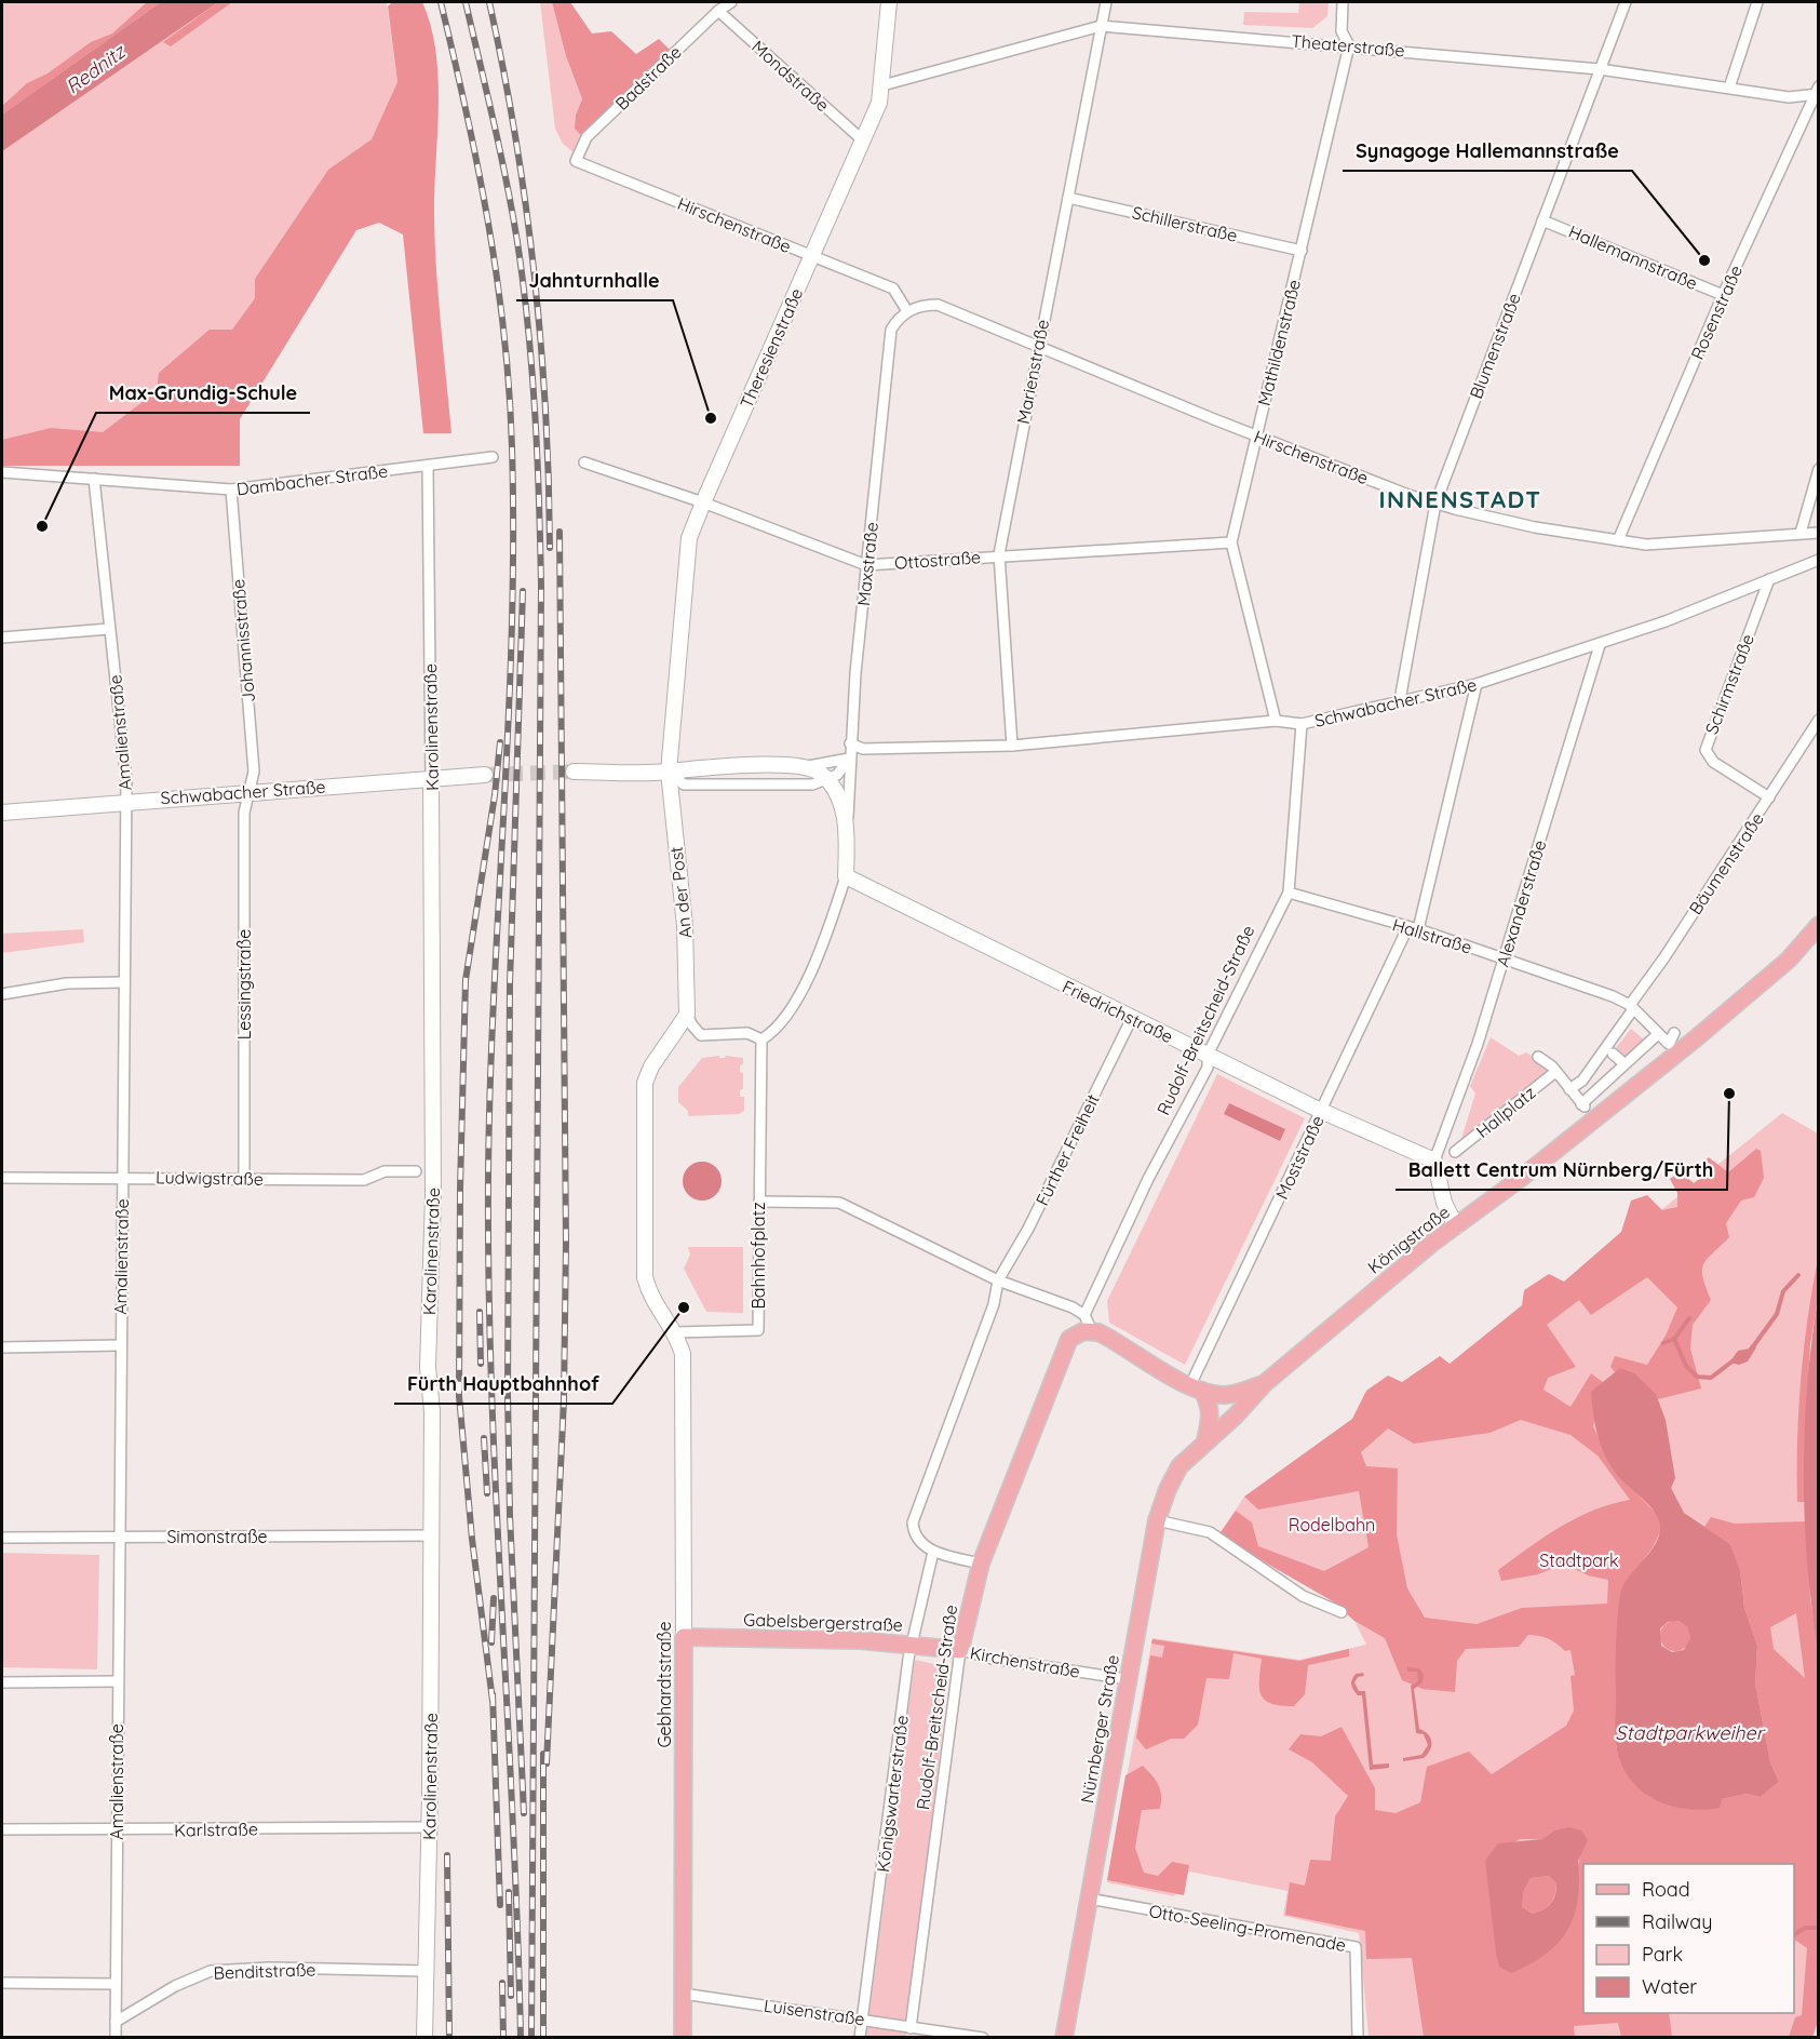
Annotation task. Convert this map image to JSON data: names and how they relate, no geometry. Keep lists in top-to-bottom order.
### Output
{
  "streets": {
    "main road": [
      "Theresienstraße",
      "Maxstraße",
      "Schwabacher Straße",
      "Karolinenstraße",
      "An der Post",
      "Friedrichstraße",
      "Rudolf-Breitscheid-Straße",
      "Königstraße",
      "Gabelsbergerstraße",
      "Gebhardtstraße",
      "Nürnberger Straße"
    ],
    "street": [
      "Theaterstraße",
      "Mondstraße",
      "Badstraße",
      "Schillerstraße",
      "Hirschenstraße",
      "Hallemannstraße",
      "Rosenstraße",
      "Mathildenstraße",
      "Blumenstraße",
      "Marienstraße",
      "Dambacher Straße",
      "Ottostraße",
      "Johannisstraße",
      "Schirmstraße",
      "Amalienstraße",
      "Bäumenstraße",
      "Alexanderstraße",
      "Hallstraße",
      "Lessingstraße",
      "Hallplatz",
      "Fürther Freiheit",
      "Moststraße",
      "Ludwigstraße",
      "Bahnhofplatz",
      "Simonstraße",
      "Kirchenstraße",
      "Königswarterstraße",
      "Karlstraße",
      "Otto-Seeling-Promenade",
      "Benditstraße",
      "Luisenstraße"
    ]
  },
  "crossings": [
    ["Theaterstraße", "Rosenstraße"],
    ["Theaterstraße", "Mathildenstraße"],
    ["Theaterstraße", "Blumenstraße"],
    ["Theaterstraße", "Theresienstraße"],
    ["Theaterstraße", "Marienstraße"],
    ["Mondstraße", "Badstraße"],
    ["Mondstraße", "Theresienstraße"],
    ["Badstraße", "Hirschenstraße"],
    ["Schillerstraße", "Mathildenstraße"],
    ["Schillerstraße", "Marienstraße"],
    ["Hirschenstraße", "Rosenstraße"],
    ["Hirschenstraße", "Mathildenstraße"],
    ["Hirschenstraße", "Blumenstraße"],
    ["Hirschenstraße", "Theresienstraße"],
    ["Hirschenstraße", "Marienstraße"],
    ["Hirschenstraße", "Maxstraße"],
    ["Hallemannstraße", "Rosenstraße"],
    ["Hallemannstraße", "Blumenstraße"],
    ["Mathildenstraße", "Ottostraße"],
    ["Mathildenstraße", "Schwabacher Straße"],
    ["Blumenstraße", "Schwabacher Straße"],
    ["Theresienstraße", "Ottostraße"],
    ["Theresienstraße", "An der Post"],
    ["Marienstraße", "Ottostraße"],
    ["Marienstraße", "Schwabacher Straße"],
    ["Dambacher Straße", "Johannisstraße"],
    ["Dambacher Straße", "Karolinenstraße"],
    ["Dambacher Straße", "Amalienstraße"],
    ["Ottostraße", "Maxstraße"],
    ["Maxstraße", "Schwabacher Straße"],
    ["Maxstraße", "Friedrichstraße"],
    ["Maxstraße", "Bahnhofplatz"],
    ["Johannisstraße", "Schwabacher Straße"],
    ["Johannisstraße", "Lessingstraße"],
    ["Schirmstraße", "Schwabacher Straße"],
    ["Schirmstraße", "Bäumenstraße"],
    ["Schwabacher Straße", "Karolinenstraße"],
    ["Schwabacher Straße", "Amalienstraße"],
    ["Schwabacher Straße", "Alexanderstraße"],
    ["Schwabacher Straße", "Lessingstraße"],
    ["Schwabacher Straße", "Rudolf-Breitscheid-Straße"],
    ["Schwabacher Straße", "Moststraße"],
    ["Karolinenstraße", "Simonstraße"],
    ["Karolinenstraße", "Karlstraße"],
    ["Karolinenstraße", "Benditstraße"],
    ["Amalienstraße", "Ludwigstraße"],
    ["Amalienstraße", "Simonstraße"],
    ["Amalienstraße", "Karlstraße"],
    ["Amalienstraße", "Benditstraße"],
    ["Bäumenstraße", "Hallstraße"],
    ["Alexanderstraße", "Hallstraße"],
    ["Alexanderstraße", "Friedrichstraße"],
    ["Hallstraße", "Rudolf-Breitscheid-Straße"],
    ["Hallstraße", "Moststraße"],
    ["Lessingstraße", "Ludwigstraße"],
    ["Friedrichstraße", "Rudolf-Breitscheid-Straße"],
    ["Friedrichstraße", "Fürther Freiheit"],
    ["Friedrichstraße", "Moststraße"],
    ["Rudolf-Breitscheid-Straße", "Gabelsbergerstraße"],
    ["Rudolf-Breitscheid-Straße", "Kirchenstraße"],
    ["Rudolf-Breitscheid-Straße", "Luisenstraße"],
    ["Königstraße", "Nürnberger Straße"],
    ["Bahnhofplatz", "Gebhardtstraße"],
    ["Gabelsbergerstraße", "Kirchenstraße"],
    ["Gabelsbergerstraße", "Gebhardtstraße"],
    ["Gabelsbergerstraße", "Königswarterstraße"],
    ["Kirchenstraße", "Nürnberger Straße"],
    ["Gebhardtstraße", "Luisenstraße"],
    ["Nürnberger Straße", "Otto-Seeling-Promenade"],
    ["Königswarterstraße", "Luisenstraße"]
  ],
  "districts": ["INNENSTADT"],
  "water": ["Rednitz", "Stadtparkweiher"],
  "parks": ["Rodelbahn", "Stadtpark"],
  "places": [
    "Synagoge Hallemannstraße",
    "Jahnturnhalle",
    "Max-Grundig-Schule",
    "Ballett Centrum Nürnberg/Fürth",
    "Fürth Hauptbahnhof"
  ],
  "legend": [
    "Road",
    "Railway",
    "Park",
    "Water"
  ]
}
